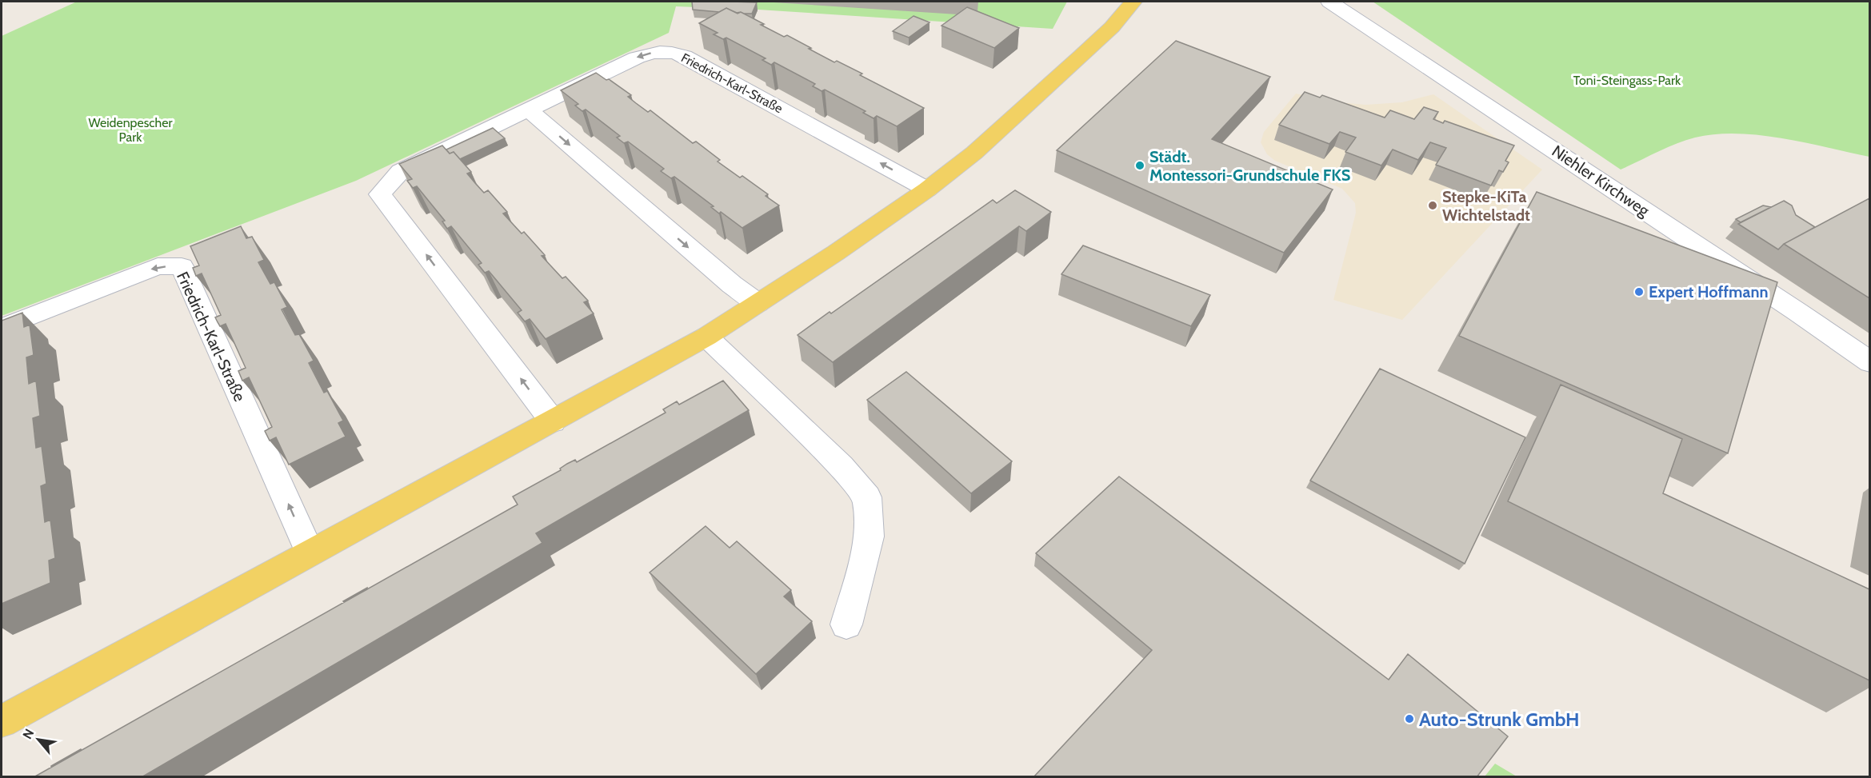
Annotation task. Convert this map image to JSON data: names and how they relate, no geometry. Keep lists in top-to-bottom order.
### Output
{
  "streets": {
    "street": ["Friedrich-Karl-Straße", "Niehler Kirchweg"]
  },
  "parks": ["Toni-Steingass-Park", "Weidenpescher Park"],
  "places": [
    "Städt. Montessori-Grundschule FKS",
    "Stepke-KiTa Wichtelstadt",
    "Expert Hoffmann",
    "Auto-Strunk GmbH"
  ],
  "north": "top left"
}
